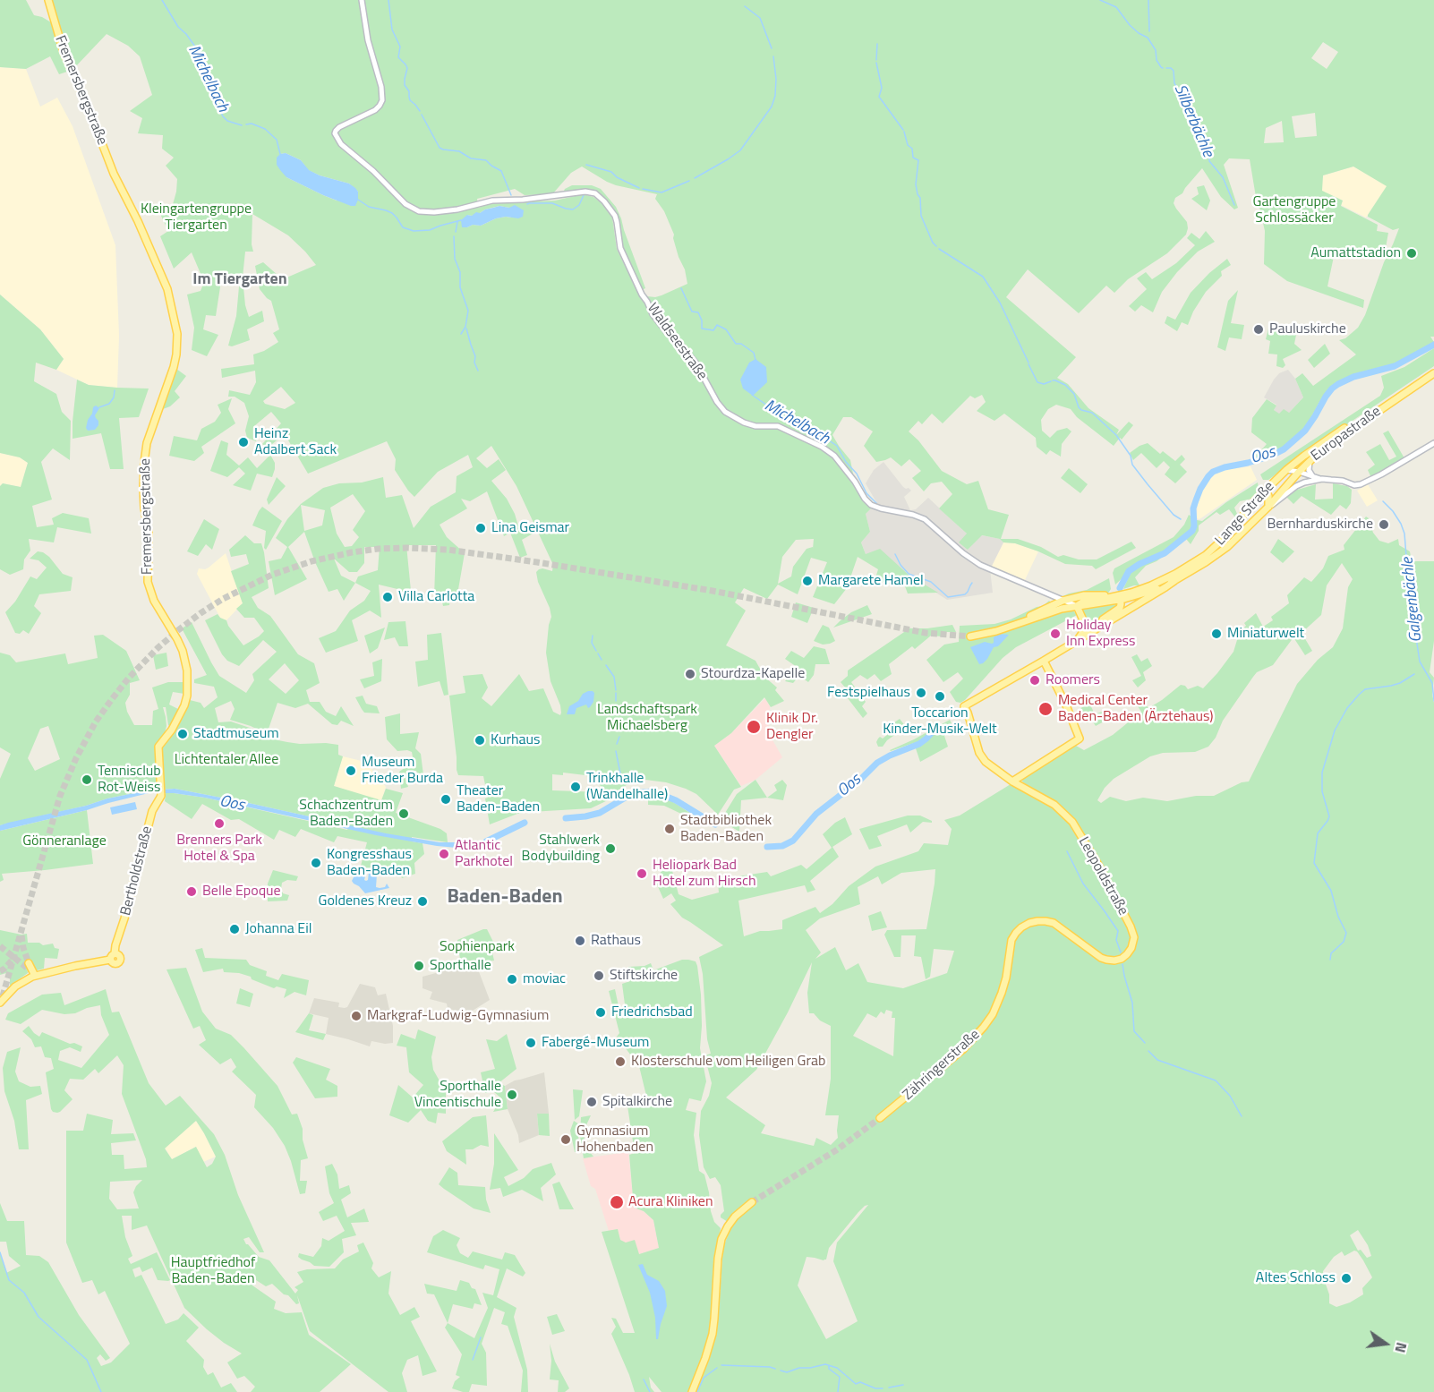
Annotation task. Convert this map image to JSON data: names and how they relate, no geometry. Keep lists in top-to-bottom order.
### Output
{
  "streets": {
    "main road": [
      "Fremersbergstraße",
      "Europastraße",
      "Lange Straße",
      "Bertholdstraße",
      "Leopoldstraße",
      "Zähringerstraße"
    ],
    "street": ["Waldseestraße"]
  },
  "crossings": [
    ["Fremersbergstraße", "Bertholdstraße"],
    ["Waldseestraße", "Lange Straße"],
    ["Europastraße", "Lange Straße"],
    ["Lange Straße", "Leopoldstraße"],
    ["Leopoldstraße", "Zähringerstraße"]
  ],
  "districts": ["Im Tiergarten", "Baden-Baden"],
  "water": [
    "Michelbach",
    "Silberbächle",
    "Oos",
    "Galgenbächle"
  ],
  "parks": [
    "Gartengruppe Schlossäcker",
    "Kleingartengruppe Tiergarten",
    "Landschaftspark Michaelsberg",
    "Lichtentaler Allee",
    "Gönneranlage",
    "Sophienpark",
    "Hauptfriedhof Baden-Baden"
  ],
  "places": [
    "Aumattstadion",
    "Pauluskirche",
    "Heinz Adalbert Sack",
    "Bernharduskirche",
    "Lina Geismar",
    "Margarete Hamel",
    "Villa Carlotta",
    "Holiday Inn Express",
    "Miniaturwelt",
    "Stourdza-Kapelle",
    "Roomers",
    "Festspielhaus",
    "Toccarion Kinder-Musik-Welt",
    "Medical Center Baden-Baden (Ärztehaus)",
    "Klinik Dr. Dengler",
    "Stadtmuseum",
    "Kurhaus",
    "Museum Frieder Burda",
    "Tennisclub Rot-Weiss",
    "Trinkhalle (Wandelhalle)",
    "Theater Baden-Baden",
    "Schachzentrum Baden-Baden",
    "Brenners Park Hotel & Spa",
    "Stadtbibliothek Baden-Baden",
    "Stahlwerk Bodybuilding",
    "Atlantic Parkhotel",
    "Kongresshaus Baden-Baden",
    "Heliopark Bad Hotel zum Hirsch",
    "Belle Epoque",
    "Goldenes Kreuz",
    "Johanna Eil",
    "Rathaus",
    "Sporthalle",
    "Stiftskirche",
    "moviac",
    "Friedrichsbad",
    "Markgraf-Ludwig-Gymnasium",
    "Fabergé-Museum",
    "Klosterschule vom Heiligen Grab",
    "Sporthalle Vincentischule",
    "Spitalkirche",
    "Gymnasium Hohenbaden",
    "Acura Kliniken",
    "Altes Schloss"
  ],
  "north": "right"
}
